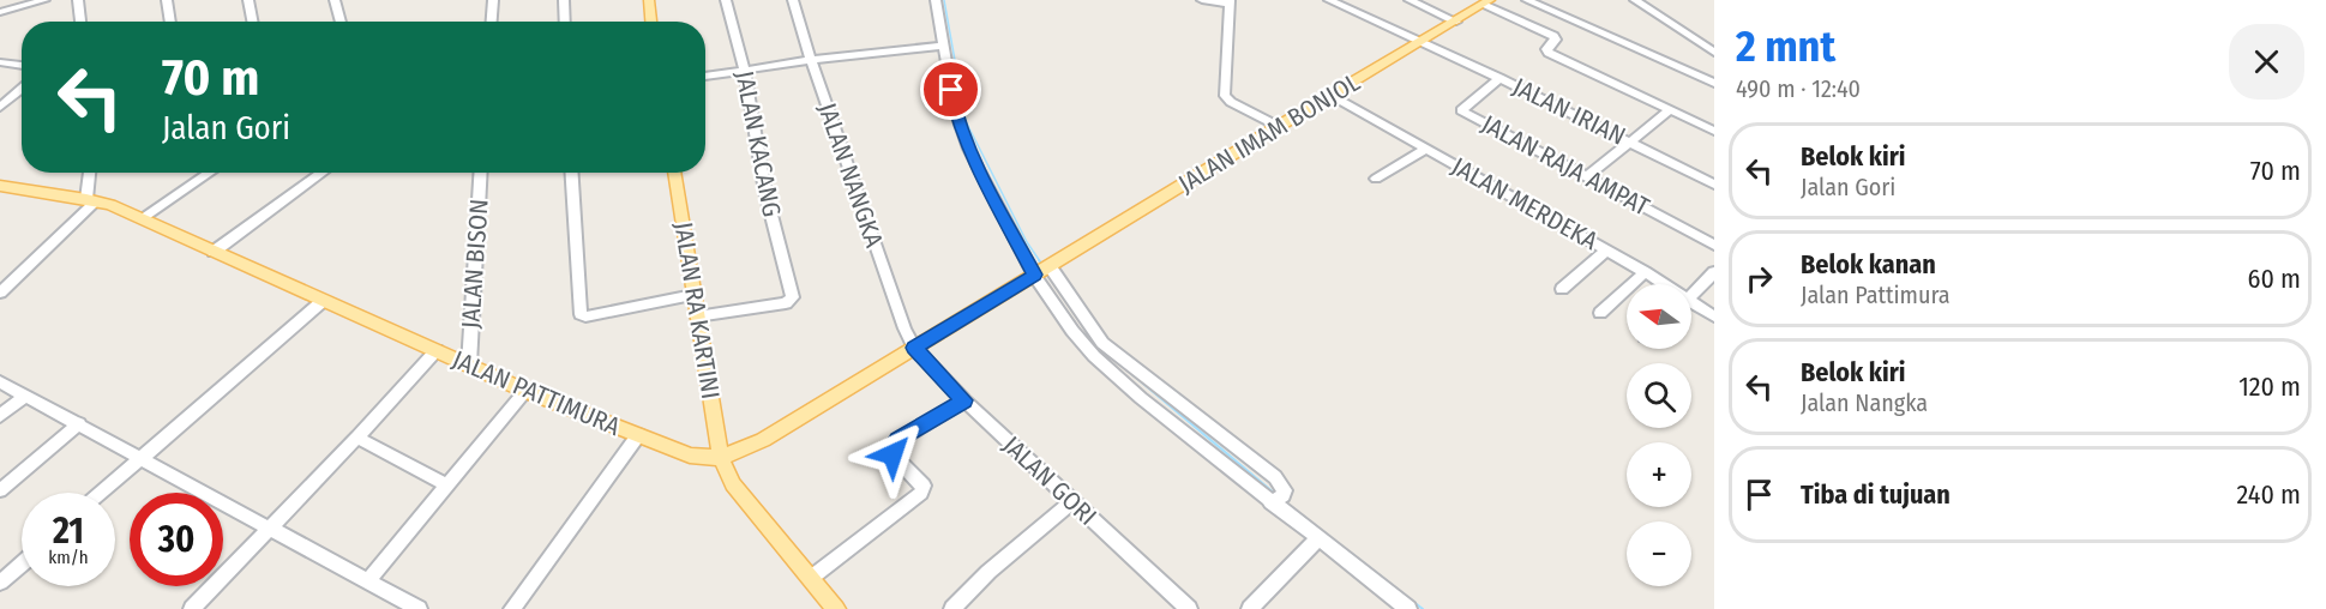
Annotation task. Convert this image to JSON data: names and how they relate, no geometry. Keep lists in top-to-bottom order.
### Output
{
  "streets": {
    "main road": ["JALAN IMAM BONJOL", "JALAN RA KARTINI", "JALAN PATTIMURA"],
    "street": [
      "JALAN IRIAN",
      "JALAN KACANG",
      "JALAN RAJA AMPAT",
      "JALAN NANGKA",
      "JALAN MERDEKA",
      "JALAN BISON",
      "JALAN GORI"
    ]
  },
  "crossings": [
    ["JALAN IRIAN", "JALAN IMAM BONJOL"],
    ["JALAN IRIAN", "JALAN RAJA AMPAT"],
    ["JALAN IMAM BONJOL", "JALAN MERDEKA"],
    ["JALAN IMAM BONJOL", "JALAN PATTIMURA"],
    ["JALAN KACANG", "JALAN RA KARTINI"],
    ["JALAN NANGKA", "JALAN PATTIMURA"],
    ["JALAN NANGKA", "JALAN GORI"],
    ["JALAN BISON", "JALAN PATTIMURA"],
    ["JALAN RA KARTINI", "JALAN PATTIMURA"],
    ["JALAN PATTIMURA", "JALAN GORI"]
  ],
  "north": "left",
  "page": {
    "heading": ["2 mnt", "490 m · 12:40"],
    "turn": ["70 m", "Jalan Gori"],
    "list": [
      {
        "name": "Belok kiri",
        "note": "Jalan Gori",
        "value": "70 m"
      },
      {
        "name": "Belok kanan",
        "note": "Jalan Pattimura",
        "value": "60 m"
      },
      {
        "name": "Belok kiri",
        "note": "Jalan Nangka",
        "value": "120 m"
      },
      {
        "name": "Tiba di tujuan",
        "value": "240 m"
      }
    ],
    "map_buttons": ["+", "−"],
    "speed": "21 km/h",
    "limit": "30"
  }
}
